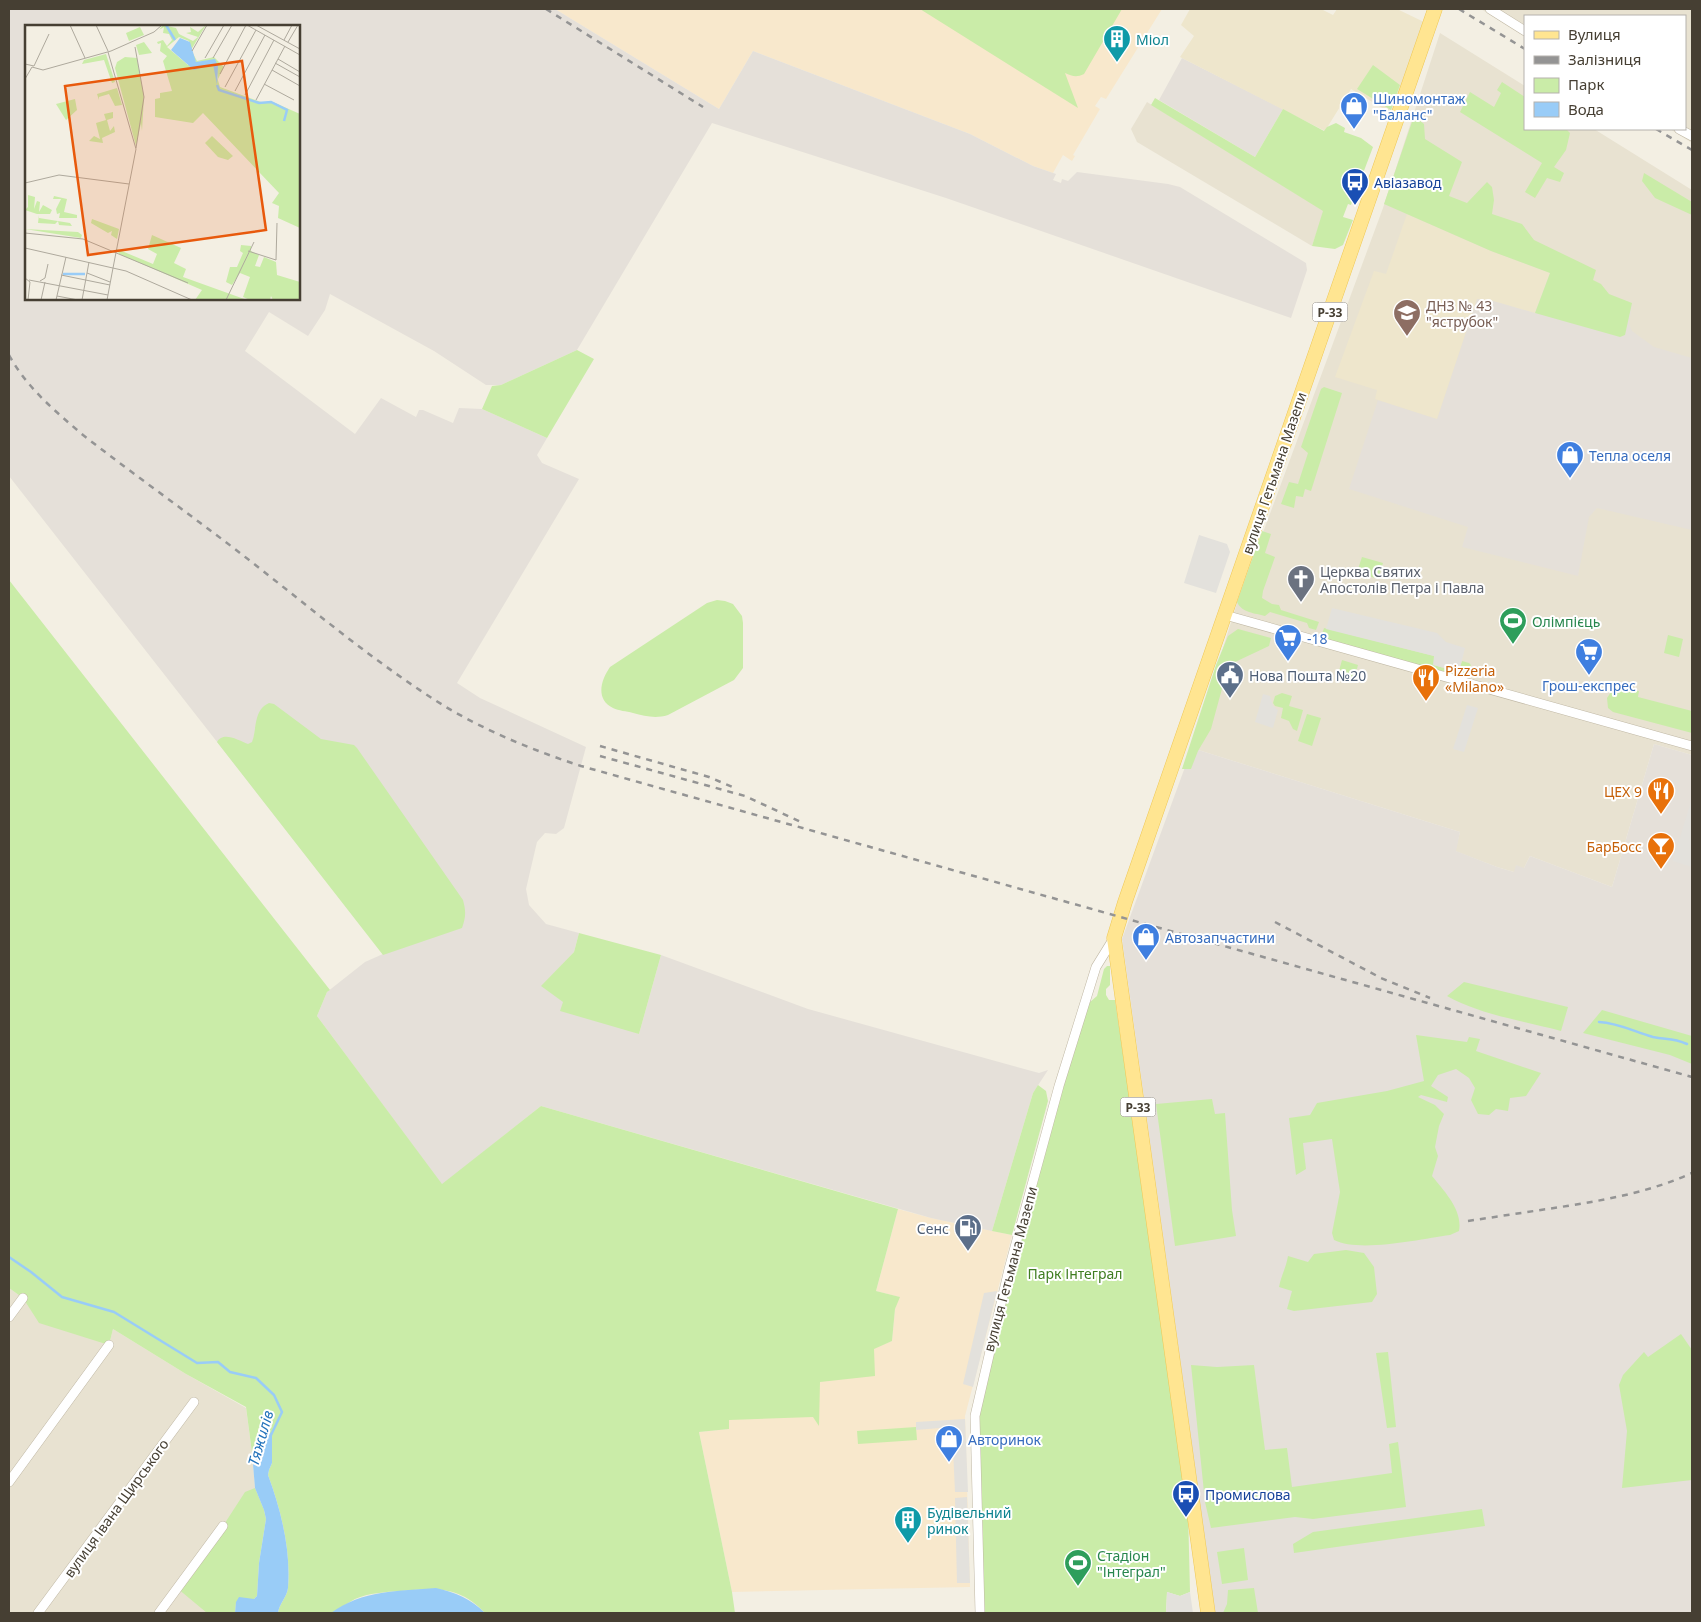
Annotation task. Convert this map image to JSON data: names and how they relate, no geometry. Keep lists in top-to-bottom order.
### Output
{
  "streets": {
    "main road": ["Р-33", "вулиця Гетьмана Мазепи"],
    "street": ["вулиця Івана Щирського"]
  },
  "water": ["Тяжилів"],
  "parks": ["Парк Інтеграл"],
  "places": {
    "building": ["Міол", "Будівельний ринок"],
    "shop": [
      "Шиномонтаж \"Баланс\"",
      "Тепла оселя",
      "Автозапчастини",
      "Авторинок"
    ],
    "bus stop": ["Авіазавод", "Промислова"],
    "school or university": ["ДНЗ № 43 \"яструбок\""],
    "church": ["Церква Святих Апостолів Петра і Павла"],
    "sports": ["Олімпієць", "Стадіон \"Інтеграл\""],
    "supermarket": ["-18", "Грош-експрес"],
    "public building": ["Нова Пошта №20"],
    "restaurant": ["Pizzeria «Milano»", "ЦЕХ 9"],
    "bar": ["БарБосс"],
    "fuel station": ["Сенс"]
  },
  "legend": [
    "Вулиця",
    "Залізниця",
    "Парк",
    "Вода"
  ]
}
